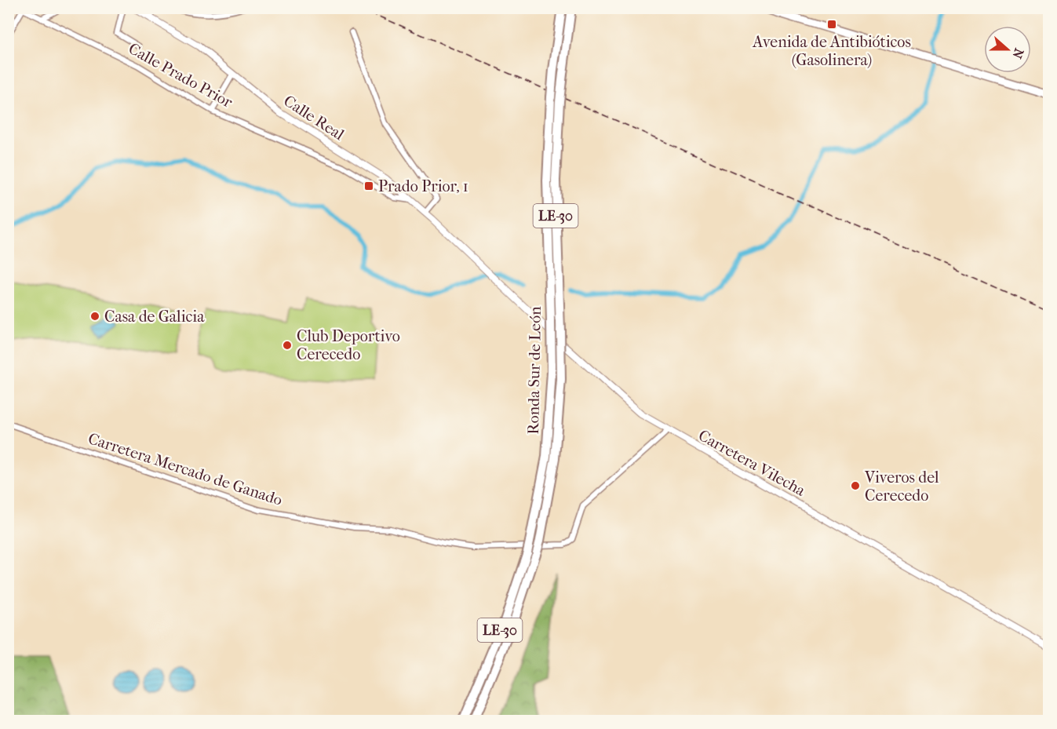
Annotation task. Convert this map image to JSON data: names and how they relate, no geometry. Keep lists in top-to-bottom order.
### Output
{
  "streets": {
    "highway": ["LE-30", "Ronda Sur de León"],
    "street": [
      "Calle Prado Prior",
      "Calle Real",
      "Carretera Vilecha",
      "Carretera Mercado de Ganado"
    ]
  },
  "crossings": [
    ["Calle Prado Prior", "Calle Real"],
    ["Calle Real", "Carretera Vilecha"],
    ["Carretera Vilecha", "Carretera Mercado de Ganado"]
  ],
  "places": {
    "transit": ["Avenida de Antibióticos (Gasolinera)", "Prado Prior, 1"],
    "other": ["Casa de Galicia", "Club Deportivo Cerecedo", "Viveros del Cerecedo"]
  },
  "north": "right"
}
